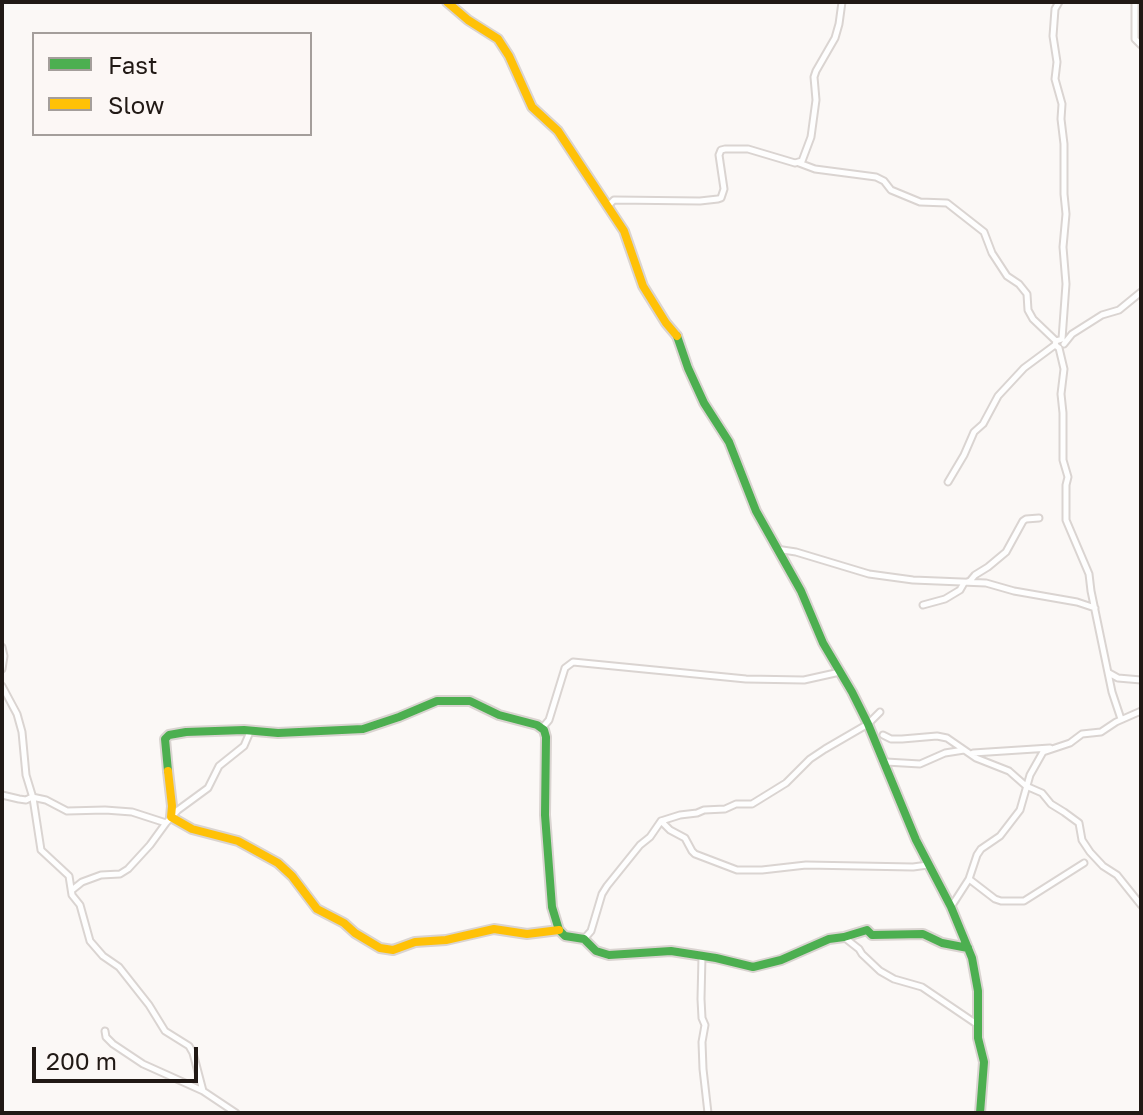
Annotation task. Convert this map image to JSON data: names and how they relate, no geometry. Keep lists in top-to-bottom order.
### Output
{
  "legend": ["Fast", "Slow"],
  "scale_bar": "200 m"
}
